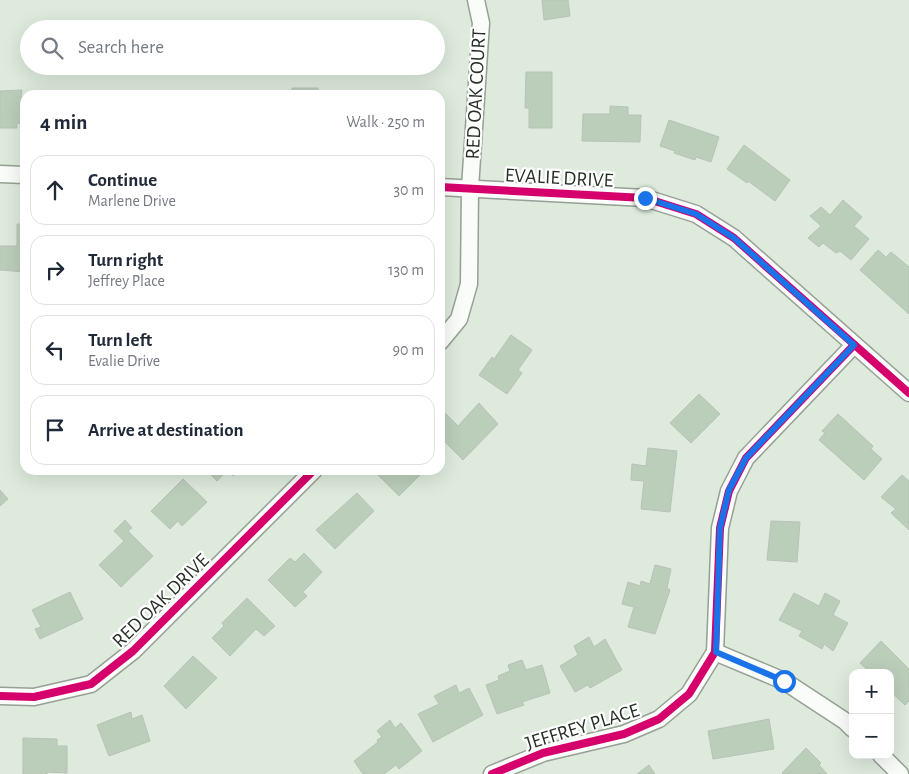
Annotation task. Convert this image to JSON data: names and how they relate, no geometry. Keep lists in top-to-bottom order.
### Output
{
  "streets": {
    "street": [
      "RED OAK COURT",
      "EVALIE DRIVE",
      "RED OAK DRIVE",
      "JEFFREY PLACE"
    ]
  },
  "crossings": [
    ["RED OAK COURT", "EVALIE DRIVE"],
    ["EVALIE DRIVE", "JEFFREY PLACE"]
  ],
  "page": {
    "search": "Search here",
    "heading": ["4 min", "Walk · 250 m"],
    "list": [
      ["Continue", "Marlene Drive", "30 m"],
      ["Turn right", "Jeffrey Place", "130 m"],
      ["Turn left", "Evalie Drive", "90 m"],
      "Arrive at destination"
    ],
    "map_buttons": ["+", "−"]
  }
}
